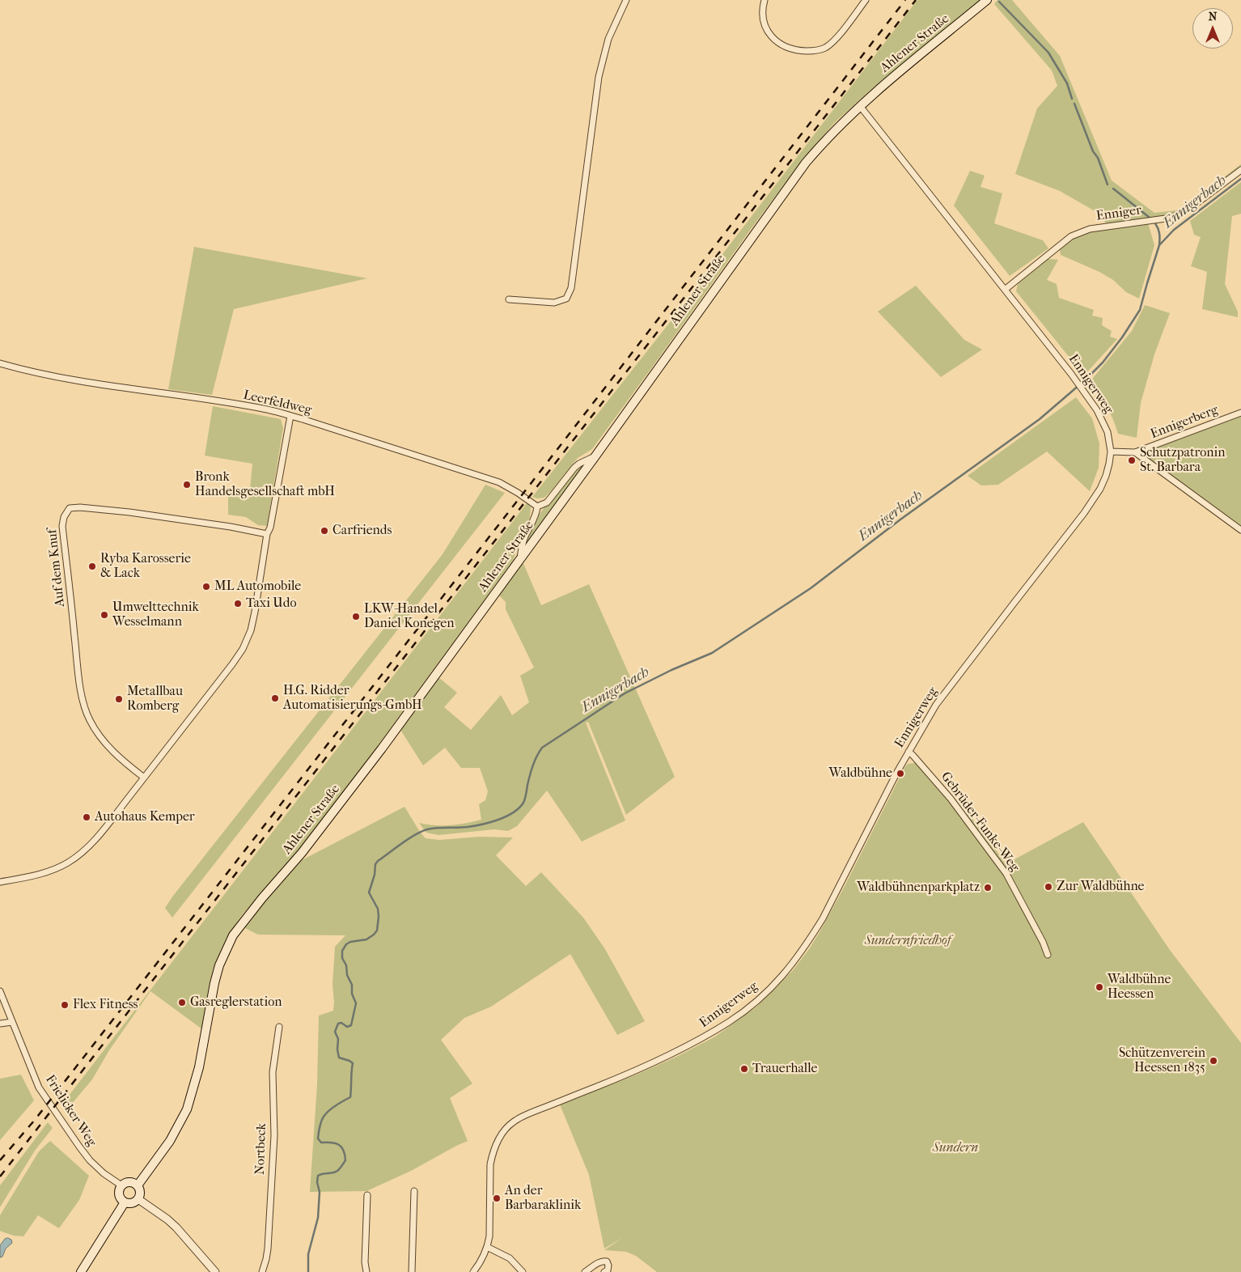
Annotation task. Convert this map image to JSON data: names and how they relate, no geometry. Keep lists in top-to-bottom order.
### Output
{
  "streets": {
    "main road": ["Ahlener Straße"],
    "street": [
      "Enniger",
      "Ennigerweg",
      "Leerfeldweg",
      "Ennigerberg",
      "Auf dem Knuf",
      "Gebrüder-Funke-Weg",
      "Frielicker Weg",
      "Nortbeck"
    ]
  },
  "crossings": [
    ["Ahlener Straße", "Ennigerweg"],
    ["Ahlener Straße", "Frielicker Weg"],
    ["Enniger", "Ennigerweg"],
    ["Ennigerweg", "Ennigerberg"],
    ["Ennigerweg", "Gebrüder-Funke-Weg"]
  ],
  "water": ["Ennigerbach"],
  "parks": ["Sundernfriedhof", "Sundern"],
  "places": [
    "Schutzpatronin St. Barbara",
    "Bronk Handelsgesellschaft mbH",
    "Carfriends",
    "Ryba Karosserie & Lack",
    "ML Automobile",
    "Taxi Udo",
    "Umwelttechnik Wesselmann",
    "LKW-Handel Daniel Konegen",
    "H.G. Ridder Automatisierungs-GmbH",
    "Metallbau Romberg",
    "Waldbühne",
    "Autohaus Kemper",
    "Zur Waldbühne",
    "Waldbühnenparkplatz",
    "Waldbühne Heessen",
    "Gasreglerstation",
    "Flex Fitness",
    "Schützenverein Heessen 1835",
    "Trauerhalle",
    "An der Barbaraklinik"
  ],
  "north": "top"
}
